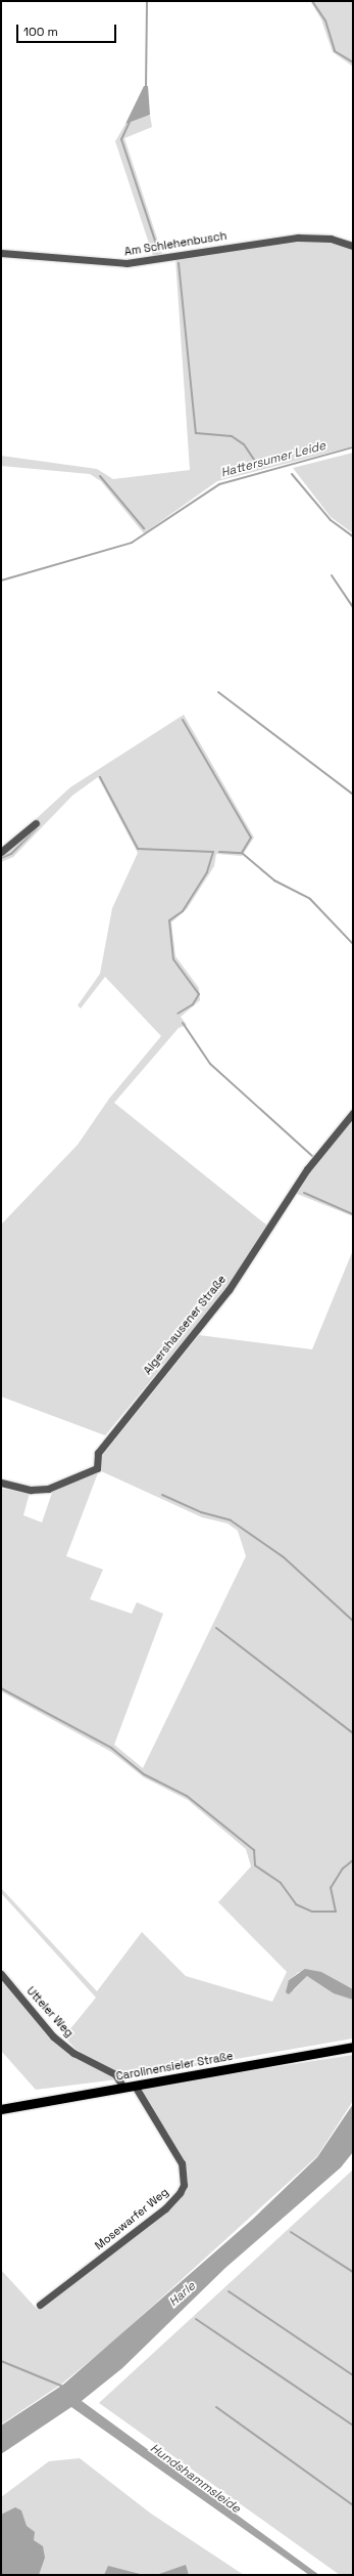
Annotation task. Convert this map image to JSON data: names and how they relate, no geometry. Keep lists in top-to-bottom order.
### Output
{
  "streets": {
    "main road": ["Carolinensieler Straße"],
    "street": [
      "Am Schlehenbusch",
      "Algershausener Straße",
      "Utteler Weg",
      "Mosewarfer Weg"
    ]
  },
  "crossings": [
    ["Utteler Weg", "Carolinensieler Straße"],
    ["Carolinensieler Straße", "Mosewarfer Weg"]
  ],
  "water": ["Hattersumer Leide", "Harle", "Hundshammsleide"],
  "scale_bar": "100 m"
}
